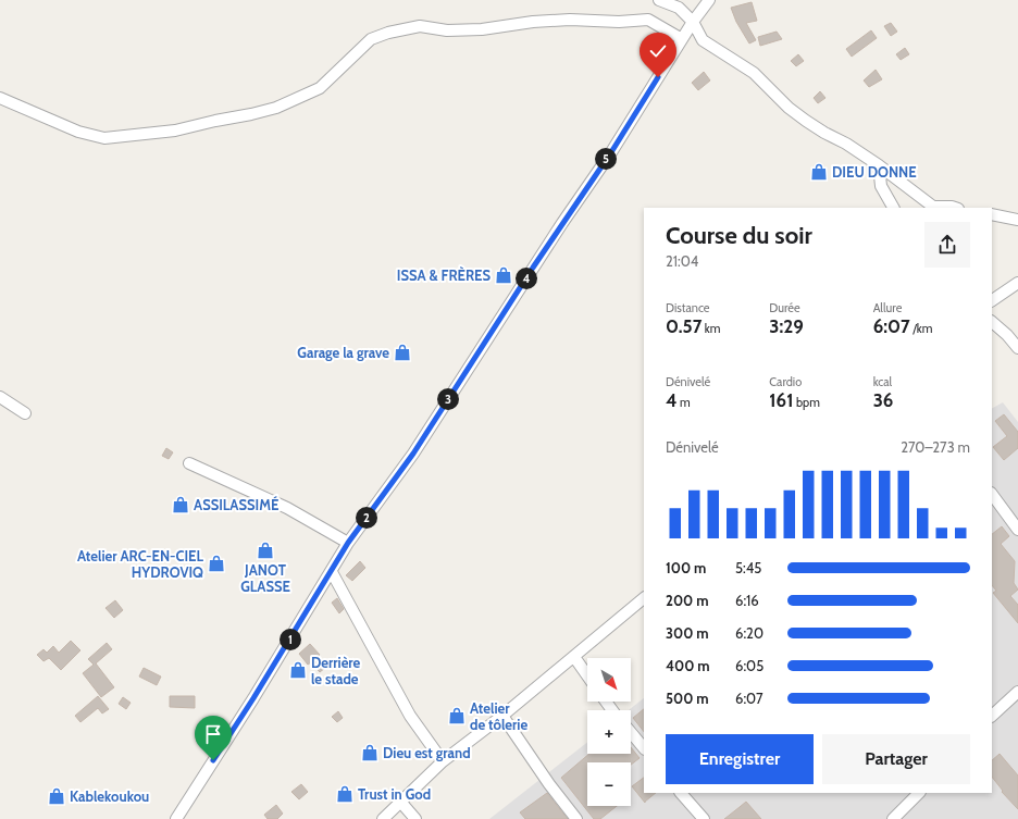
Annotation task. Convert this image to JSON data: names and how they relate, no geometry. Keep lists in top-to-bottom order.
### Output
{
  "places": {
    "shop": [
      "DIEU DONNE",
      "ISSA & FRÈRES",
      "Garage la grave",
      "ASSILASSIMÉ",
      "JANOT GLASSE",
      "Atelier ARC-EN-CIEL HYDROVIQ",
      "Derrière le stade",
      "Atelier de tôlerie",
      "Dieu est grand",
      "Trust in God",
      "Kablekoukou"
    ]
  },
  "north": "bottom right",
  "page": {
    "pins": [
      "5",
      "4",
      "3",
      "2",
      "1"
    ],
    "heading": ["Course du soir", "21:04"],
    "stats": [
      ["Distance", "0.57 km"],
      ["Durée", "3:29"],
      ["Allure", "6:07 /km"],
      ["Dénivelé", "4 m"],
      ["Cardio", "161 bpm"],
      ["kcal", "36"]
    ],
    "chart": ["Dénivelé", "270–273 m"],
    "list": [
      {
        "name": "100 m",
        "note": "5:45"
      },
      {
        "name": "200 m",
        "note": "6:16"
      },
      {
        "name": "300 m",
        "note": "6:20"
      },
      {
        "name": "400 m",
        "note": "6:05"
      },
      {
        "name": "500 m",
        "note": "6:07"
      }
    ],
    "map_buttons": ["+", "−"],
    "buttons": ["Enregistrer", "Partager"]
  }
}
